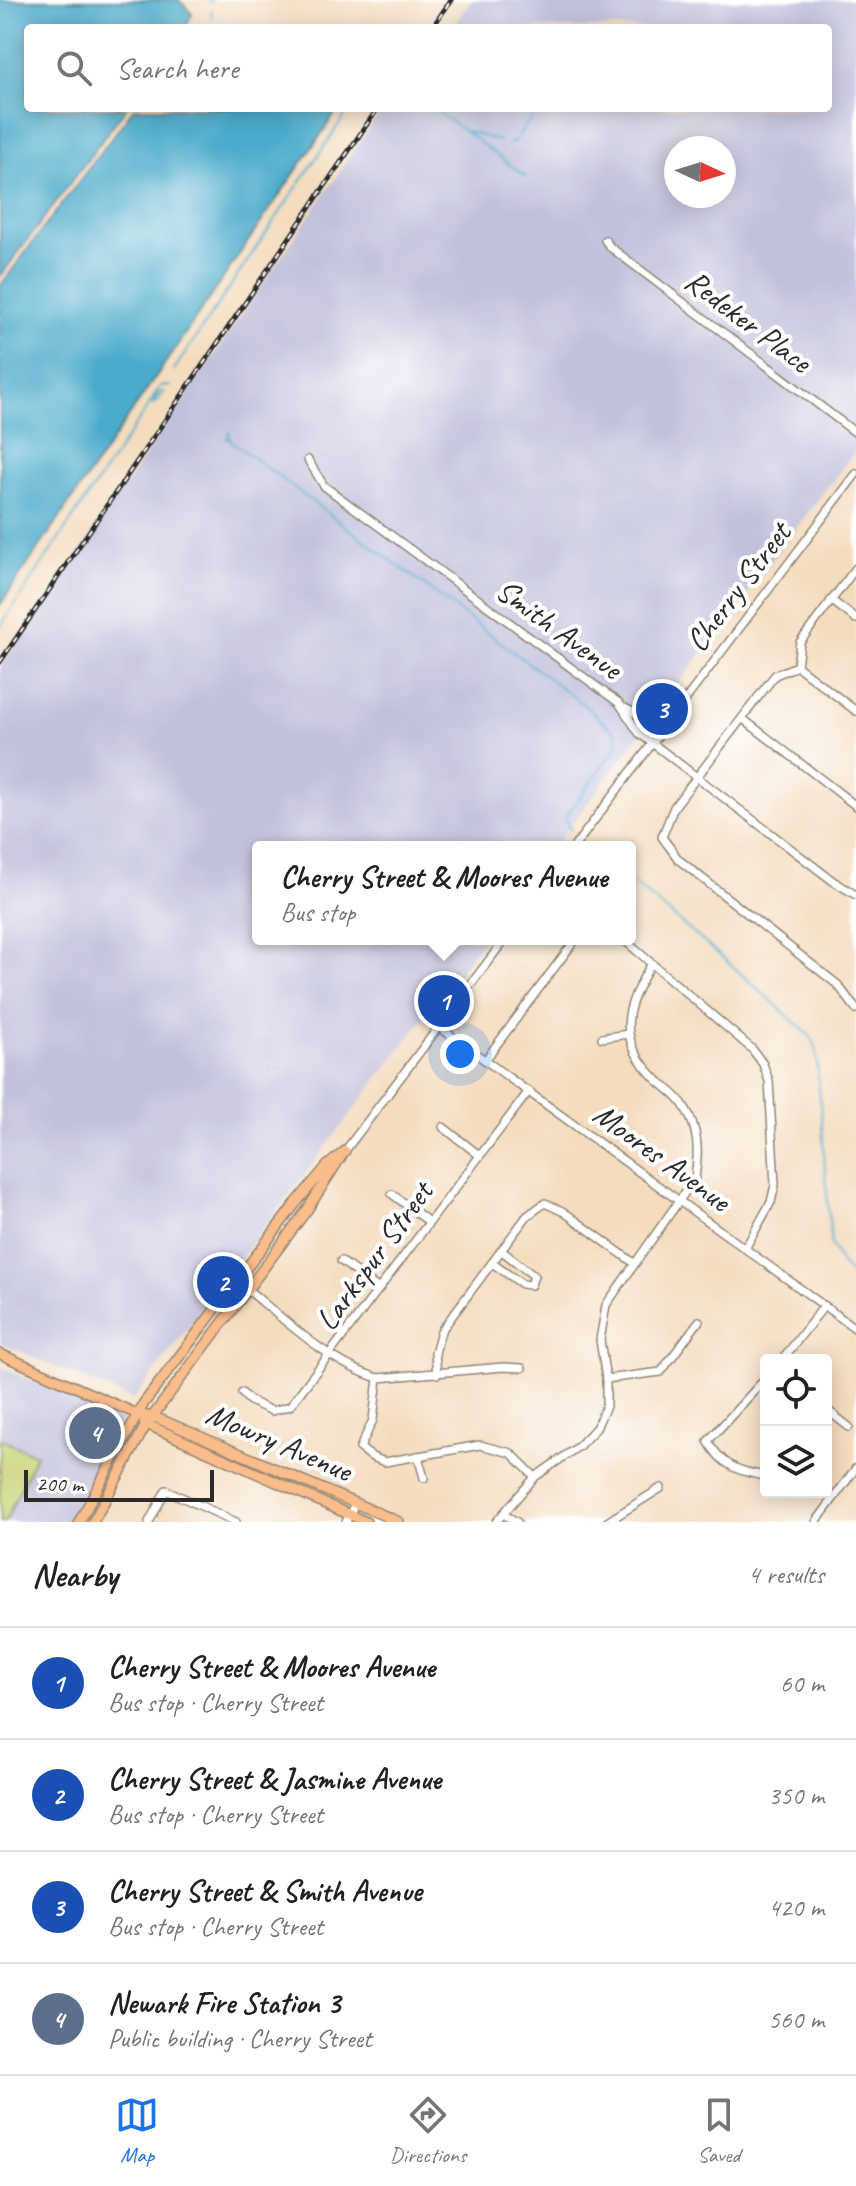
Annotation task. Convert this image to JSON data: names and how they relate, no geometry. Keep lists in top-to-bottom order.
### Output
{
  "streets": {
    "main road": ["Mowry Avenue"],
    "street": [
      "Redeker Place",
      "Cherry Street",
      "Smith Avenue",
      "Moores Avenue",
      "Larkspur Street"
    ]
  },
  "crossings": [
    ["Cherry Street", "Smith Avenue"],
    ["Moores Avenue", "Larkspur Street"]
  ],
  "scale_bar": "200 m",
  "north": "right",
  "page": {
    "search": "Search here",
    "pins": [
      "3",
      "1",
      "2",
      "4"
    ],
    "popup": ["Cherry Street & Moores Avenue", "Bus stop"],
    "scale": "200 m",
    "heading": ["Nearby", "4 results"],
    "list": [
      {
        "mark": "1",
        "name": "Cherry Street & Moores Avenue",
        "note": "Bus stop · Cherry Street",
        "value": "60 m"
      },
      {
        "mark": "2",
        "name": "Cherry Street & Jasmine Avenue",
        "note": "Bus stop · Cherry Street",
        "value": "350 m"
      },
      {
        "mark": "3",
        "name": "Cherry Street & Smith Avenue",
        "note": "Bus stop · Cherry Street",
        "value": "420 m"
      },
      {
        "mark": "4",
        "name": "Newark Fire Station 3",
        "note": "Public building · Cherry Street",
        "value": "560 m"
      }
    ],
    "nav": ["Map", "Directions", "Saved"]
  }
}
